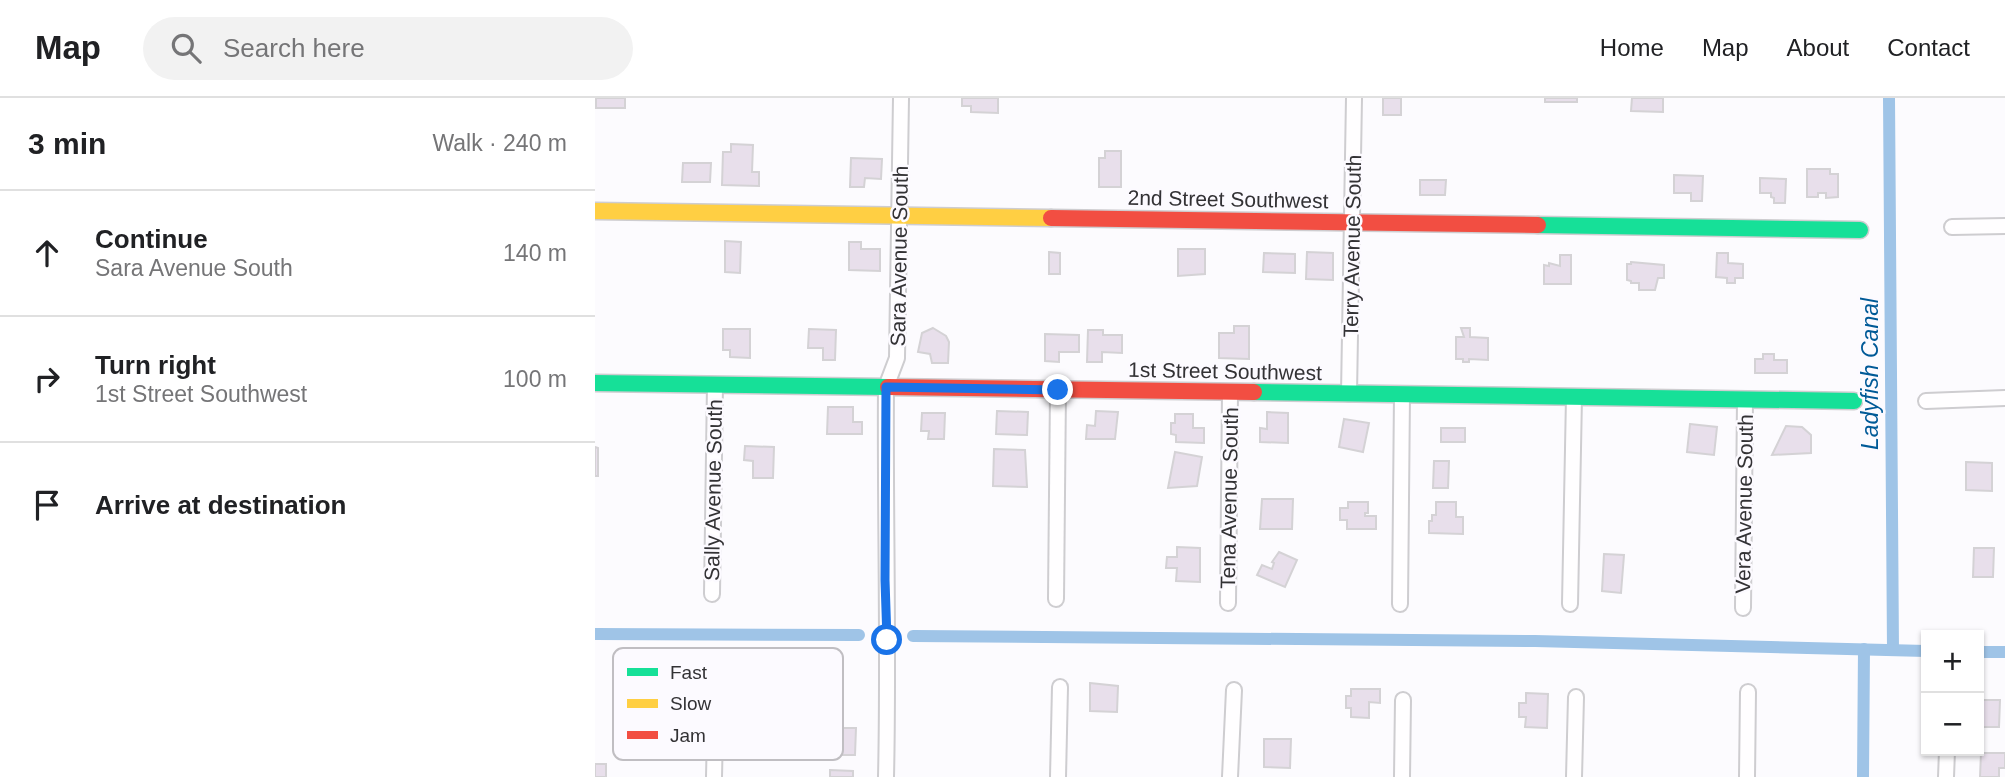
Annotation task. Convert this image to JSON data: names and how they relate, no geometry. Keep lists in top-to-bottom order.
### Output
{
  "streets": {
    "street": [
      "2nd Street Southwest",
      "Terry Avenue South",
      "Sara Avenue South",
      "1st Street Southwest",
      "Sally Avenue South",
      "Tena Avenue South",
      "Vera Avenue South"
    ]
  },
  "crossings": [
    ["2nd Street Southwest", "Terry Avenue South"],
    ["2nd Street Southwest", "Sara Avenue South"],
    ["Terry Avenue South", "1st Street Southwest"],
    ["Sara Avenue South", "1st Street Southwest"],
    ["1st Street Southwest", "Sally Avenue South"],
    ["1st Street Southwest", "Tena Avenue South"],
    ["1st Street Southwest", "Vera Avenue South"]
  ],
  "water": ["Ladyfish Canal"],
  "legend": ["Fast", "Slow", "Jam"],
  "page": {
    "header": "Map",
    "search": "Search here",
    "nav": [
      "Home",
      "Map",
      "About",
      "Contact"
    ],
    "heading": ["3 min", "Walk · 240 m"],
    "list": [
      ["Continue", "Sara Avenue South", "140 m"],
      ["Turn right", "1st Street Southwest", "100 m"],
      "Arrive at destination"
    ],
    "map_buttons": ["+", "−"]
  }
}
